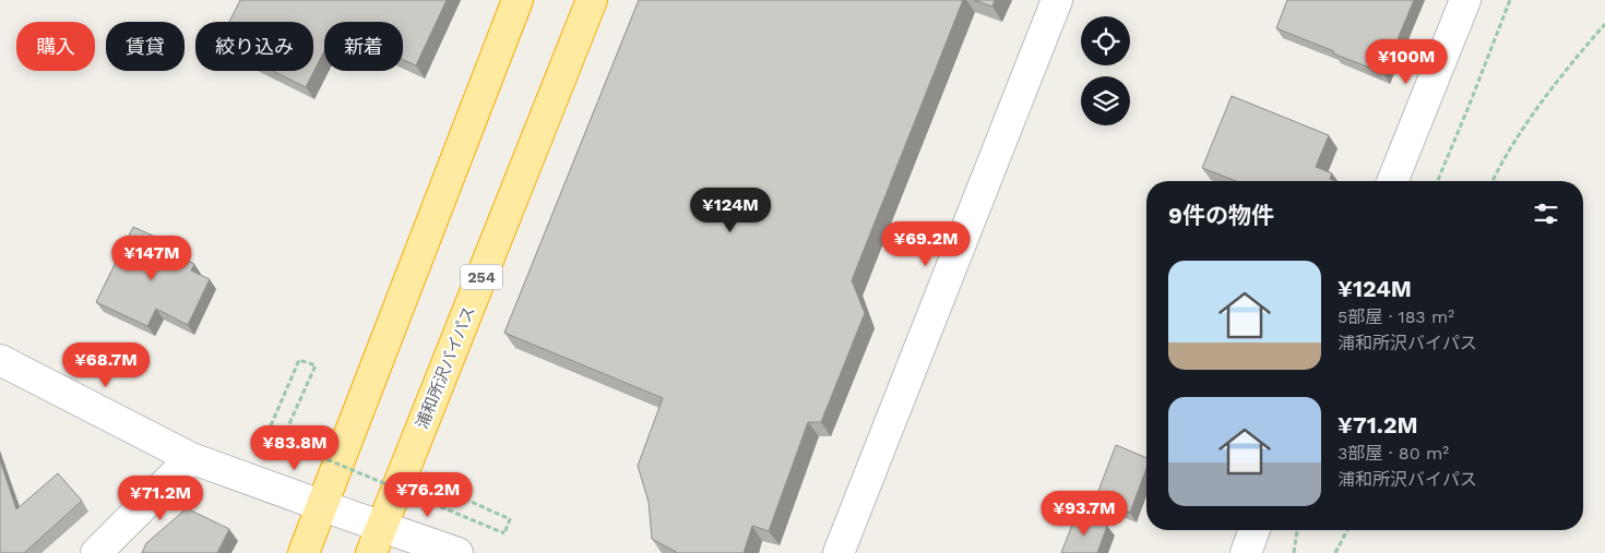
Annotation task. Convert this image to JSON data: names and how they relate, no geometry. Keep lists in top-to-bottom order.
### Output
{
  "streets": {
    "highway": ["254", "浦和所沢バイパス"]
  },
  "page": {
    "chip": [
      "購入",
      "賃貸",
      "絞り込み",
      "新着"
    ],
    "price": [
      "¥100M",
      "¥124M",
      "¥69.2M",
      "¥147M",
      "¥68.7M",
      "¥83.8M",
      "¥76.2M",
      "¥71.2M",
      "¥93.7M"
    ],
    "heading": "9件の物件",
    "list": [
      {
        "name": "¥124M",
        "note": "5部屋 · 183 m² · 浦和所沢バイパス"
      },
      {
        "name": "¥71.2M",
        "note": "3部屋 · 80 m² · 浦和所沢バイパス"
      }
    ]
  }
}
